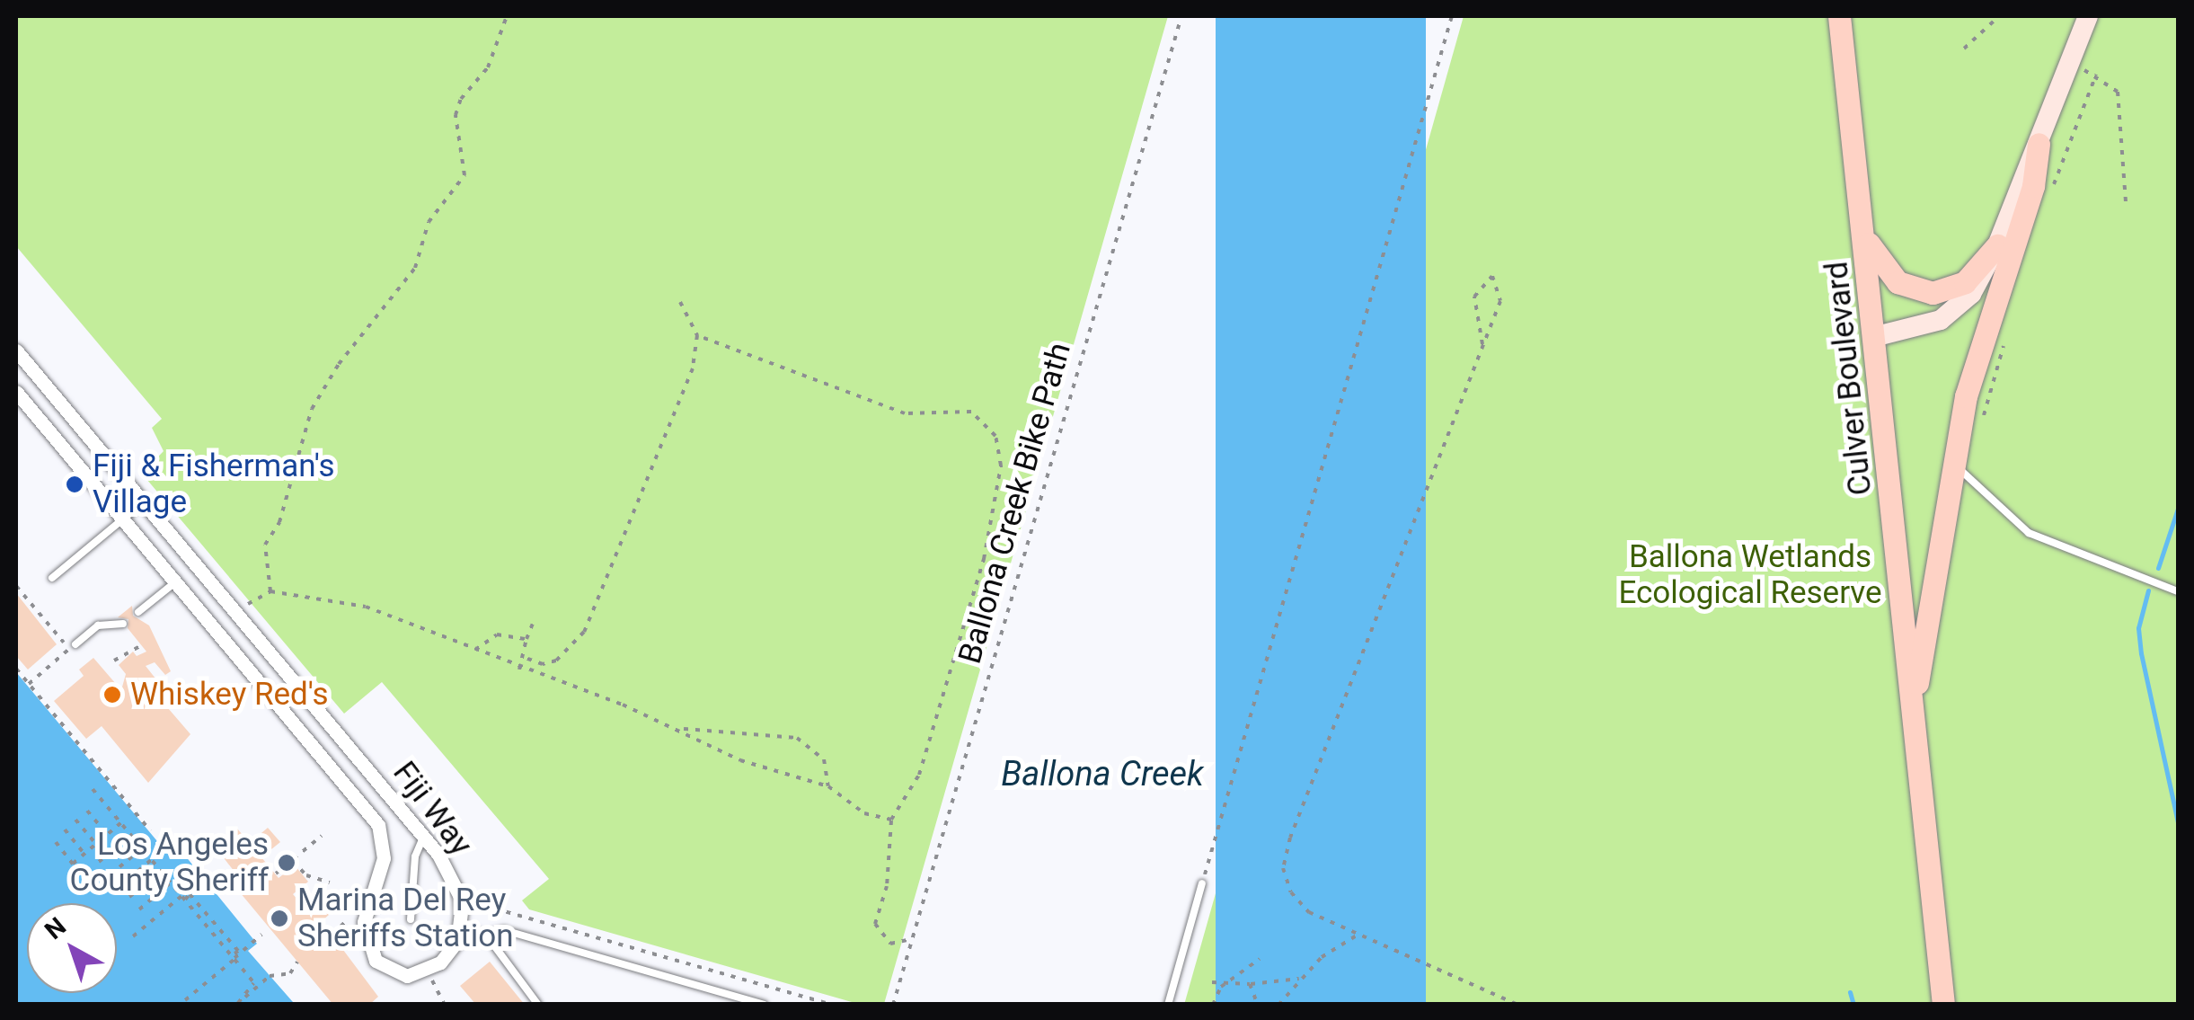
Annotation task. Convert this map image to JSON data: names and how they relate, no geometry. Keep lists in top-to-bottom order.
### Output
{
  "streets": {
    "main road": ["Culver Boulevard"],
    "street": ["Fiji Way"],
    "path": ["Ballona Creek Bike Path"]
  },
  "water": ["Ballona Creek"],
  "parks": ["Ballona Wetlands Ecological Reserve"],
  "places": [
    "Fiji & Fisherman's Village",
    "Whiskey Red's",
    "Los Angeles County Sheriff",
    "Marina Del Rey Sheriffs Station"
  ],
  "north": "top left"
}
